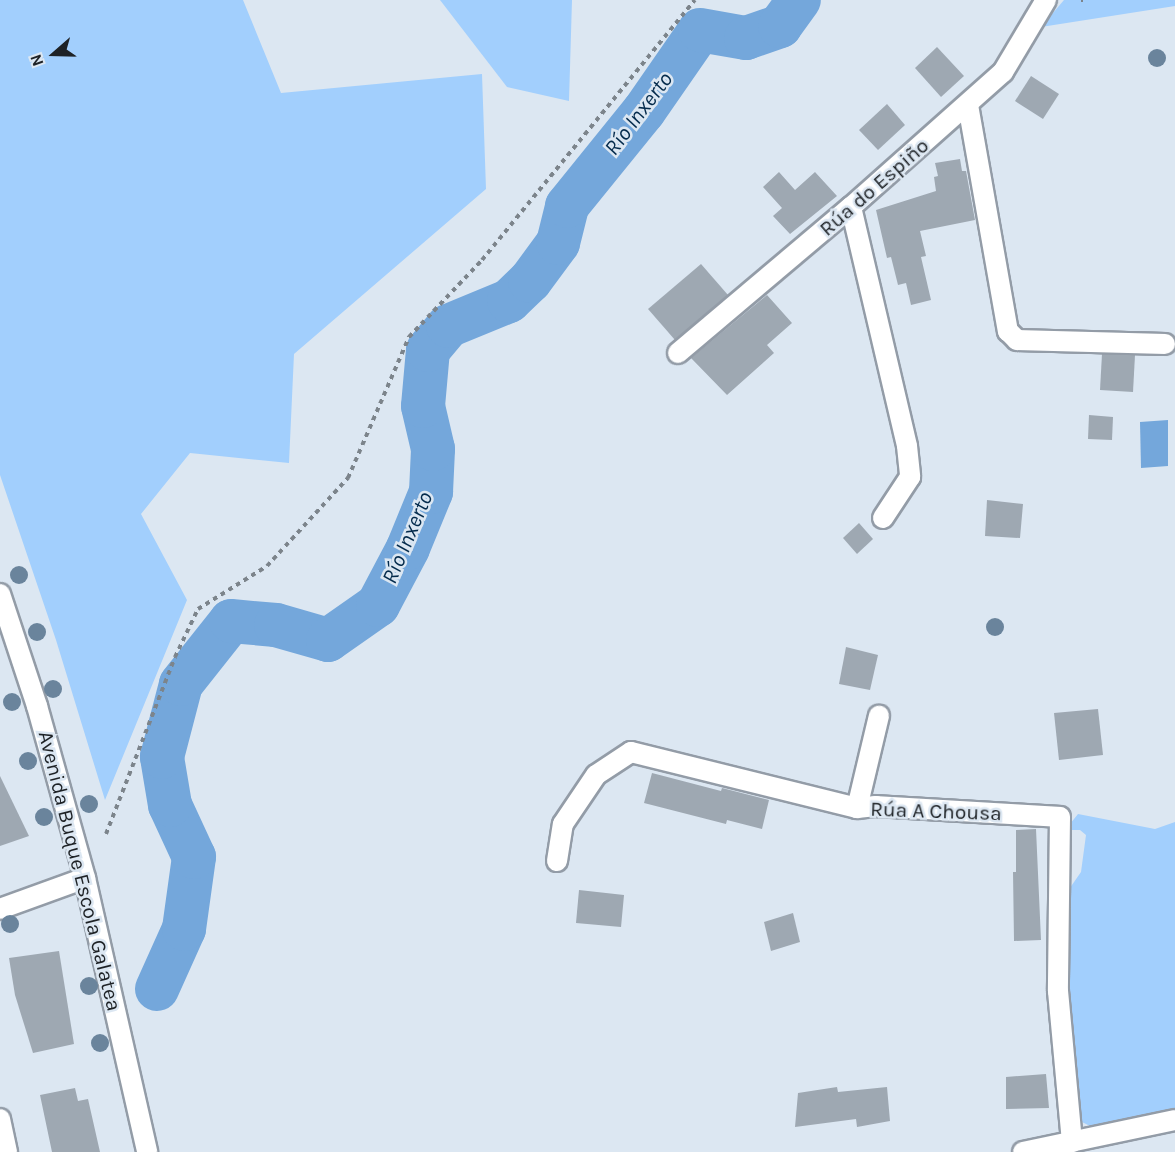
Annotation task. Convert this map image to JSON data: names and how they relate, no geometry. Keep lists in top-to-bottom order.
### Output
{
  "streets": {
    "street": ["Rúa do Espiño", "Rúa A Chousa", "Avenida Buque Escola Galatea"]
  },
  "water": ["Río Inxerto"],
  "north": "left"
}
